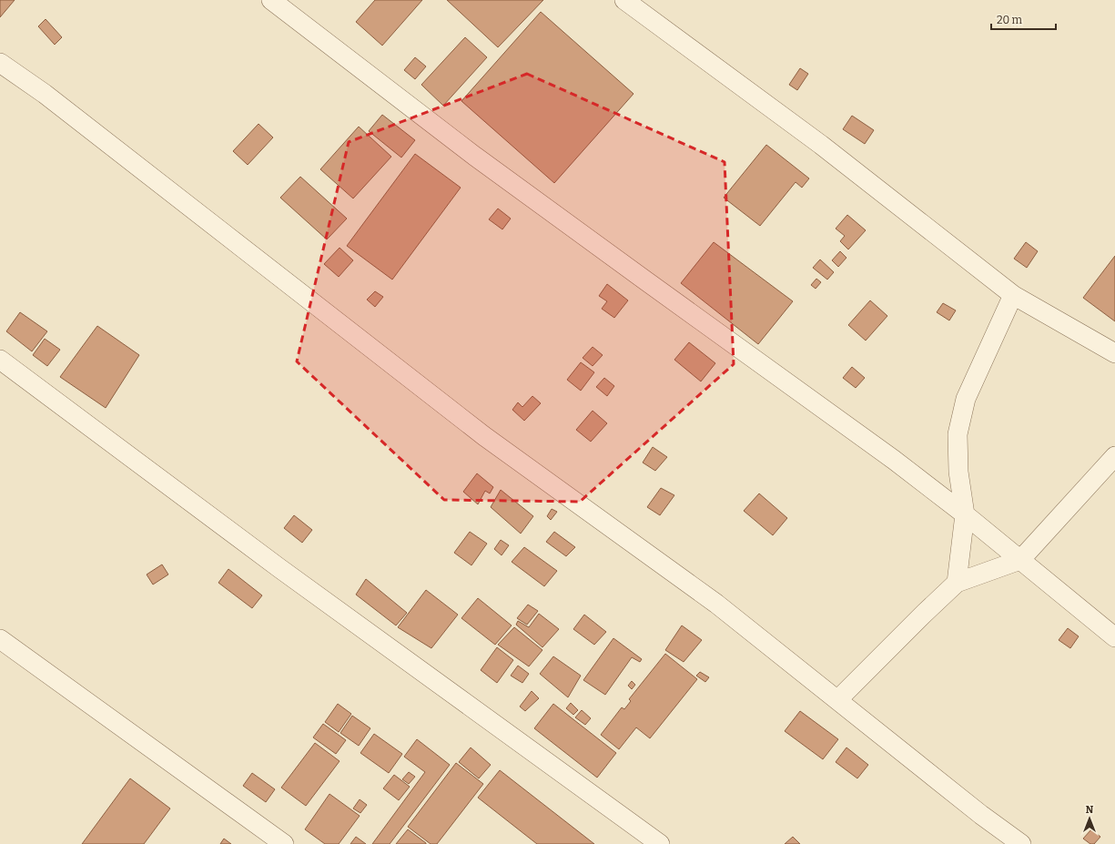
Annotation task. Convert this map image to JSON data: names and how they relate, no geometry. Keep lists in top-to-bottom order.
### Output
{
  "scale_bar": "20 m",
  "north": "top"
}
